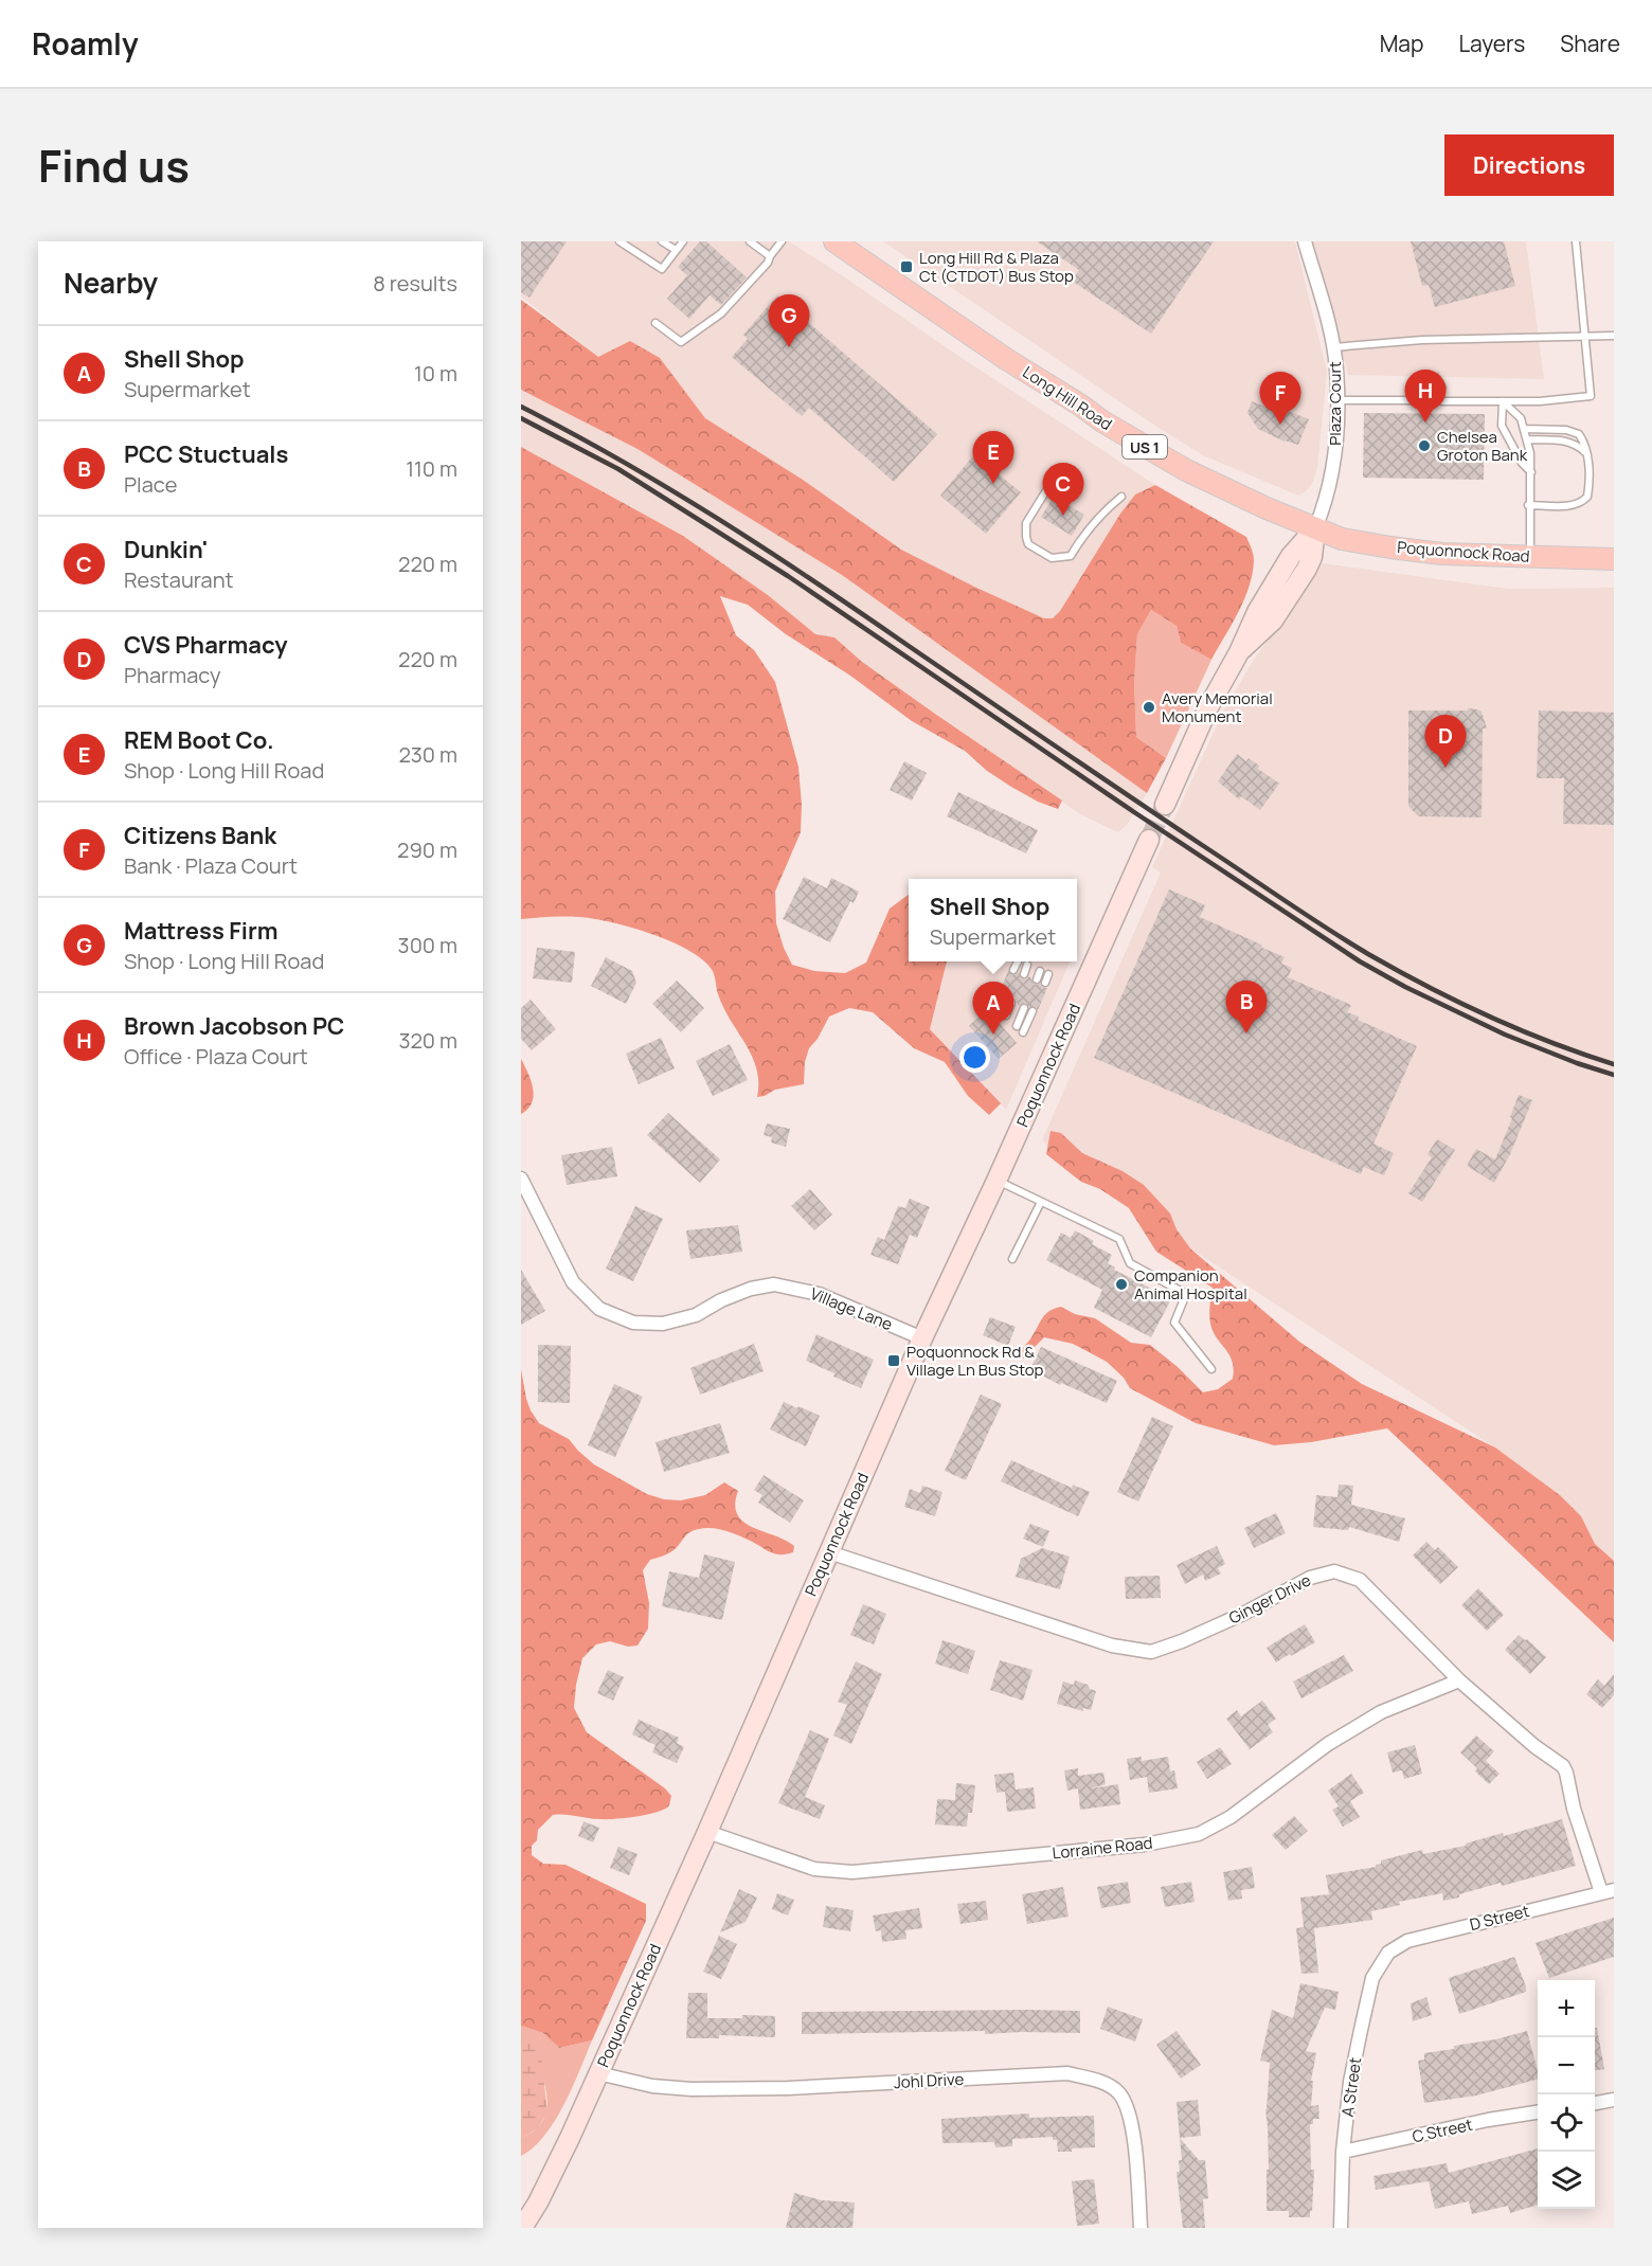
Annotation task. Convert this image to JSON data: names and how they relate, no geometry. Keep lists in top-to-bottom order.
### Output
{
  "streets": {
    "main road": ["Long Hill Road", "US 1", "Poquonnock Road"],
    "street": [
      "Plaza Court",
      "Village Lane",
      "Ginger Drive",
      "Lorraine Road",
      "D Street",
      "Johl Drive",
      "A Street",
      "C Street"
    ]
  },
  "crossings": [
    ["Long Hill Road", "Plaza Court"],
    ["Long Hill Road", "Poquonnock Road"],
    ["Plaza Court", "Poquonnock Road"],
    ["Poquonnock Road", "Village Lane"],
    ["Poquonnock Road", "Ginger Drive"],
    ["Poquonnock Road", "Lorraine Road"],
    ["Poquonnock Road", "Johl Drive"],
    ["Ginger Drive", "Lorraine Road"],
    ["Ginger Drive", "D Street"],
    ["D Street", "A Street"],
    ["A Street", "C Street"]
  ],
  "places": {
    "transit": ["Long Hill Rd & Plaza Ct (CTDOT) Bus Stop", "Poquonnock Rd & Village Ln Bus Stop"],
    "other": ["Chelsea Groton Bank", "Avery Memorial Monument", "Companion Animal Hospital"]
  },
  "page": {
    "header": "Roamly",
    "nav": ["Map", "Layers", "Share"],
    "title": "Find us",
    "buttons": "Directions",
    "heading": ["Nearby", "8 results"],
    "pins": [
      "G",
      "H",
      "F",
      "E",
      "C",
      "D",
      "B",
      "A"
    ],
    "list": [
      {
        "mark": "A",
        "name": "Shell Shop",
        "note": "Supermarket",
        "value": "10 m"
      },
      {
        "mark": "B",
        "name": "PCC Stuctuals",
        "note": "Place",
        "value": "110 m"
      },
      {
        "mark": "C",
        "name": "Dunkin'",
        "note": "Restaurant",
        "value": "220 m"
      },
      {
        "mark": "D",
        "name": "CVS Pharmacy",
        "note": "Pharmacy",
        "value": "220 m"
      },
      {
        "mark": "E",
        "name": "REM Boot Co.",
        "note": "Shop · Long Hill Road",
        "value": "230 m"
      },
      {
        "mark": "F",
        "name": "Citizens Bank",
        "note": "Bank · Plaza Court",
        "value": "290 m"
      },
      {
        "mark": "G",
        "name": "Mattress Firm",
        "note": "Shop · Long Hill Road",
        "value": "300 m"
      },
      {
        "mark": "H",
        "name": "Brown Jacobson PC",
        "note": "Office · Plaza Court",
        "value": "320 m"
      }
    ],
    "popup": ["Shell Shop", "Supermarket"],
    "map_buttons": ["+", "−"]
  }
}
